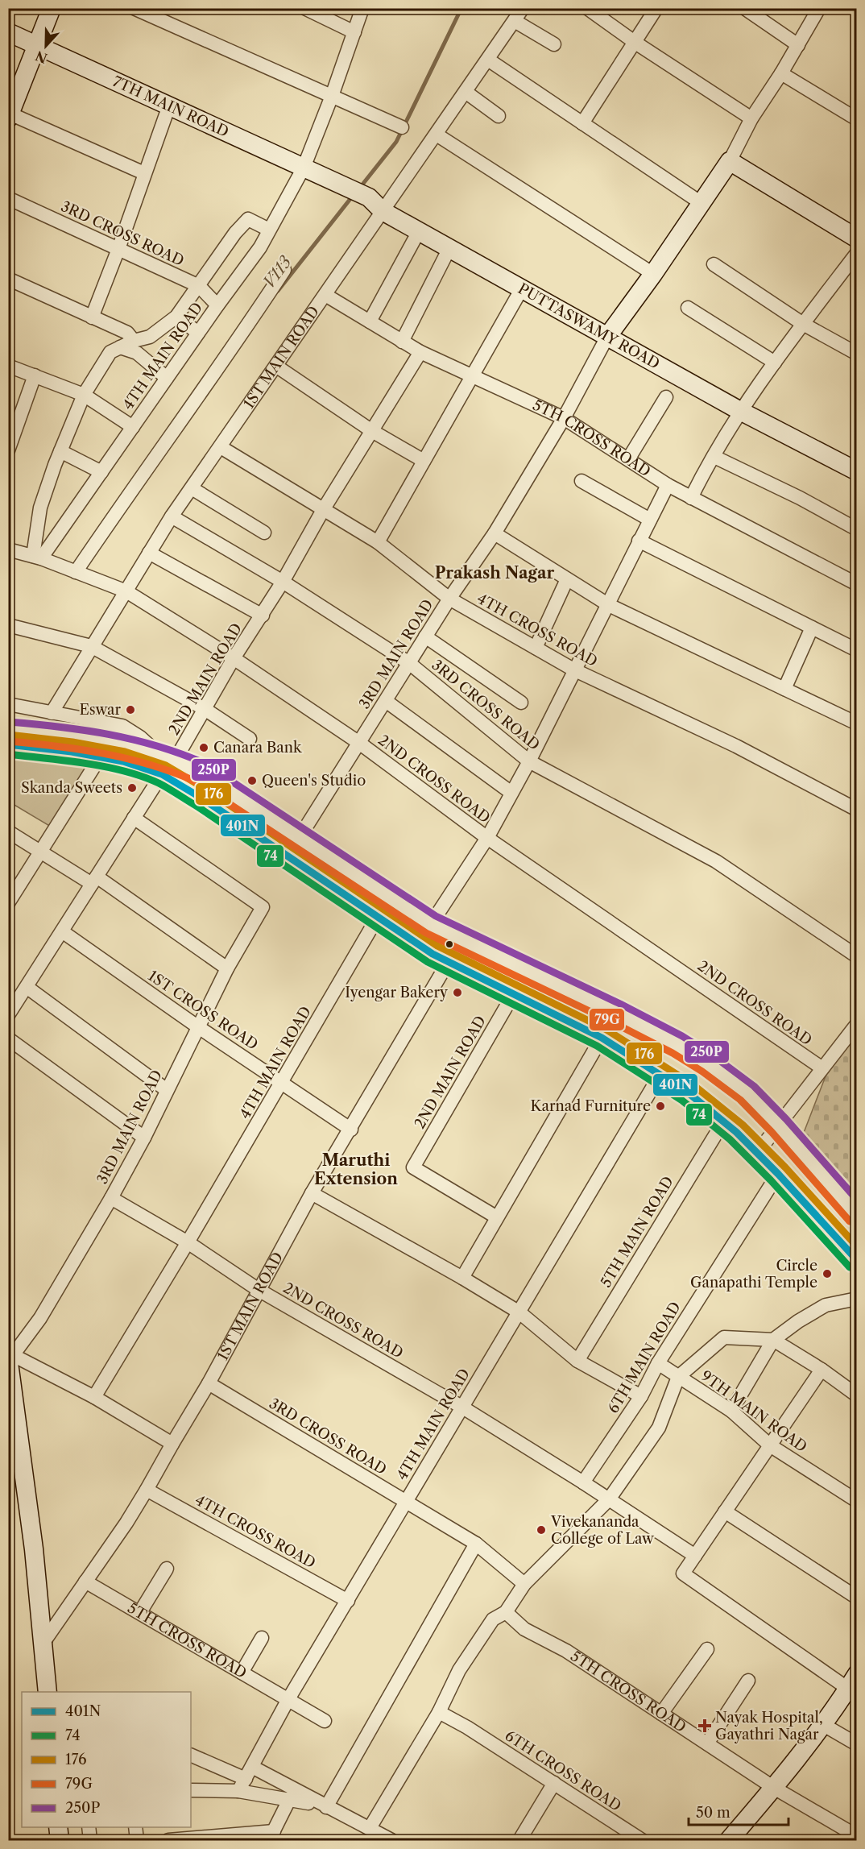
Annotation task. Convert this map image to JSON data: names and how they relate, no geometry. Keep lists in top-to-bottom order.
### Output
{
  "streets": {
    "main road": ["7TH MAIN ROAD", "PUTTASWAMY ROAD"],
    "street": [
      "3RD CROSS ROAD",
      "4TH MAIN ROAD",
      "1ST MAIN ROAD",
      "5TH CROSS ROAD",
      "4TH CROSS ROAD",
      "3RD MAIN ROAD",
      "2ND MAIN ROAD",
      "2ND CROSS ROAD",
      "1ST CROSS ROAD",
      "5TH MAIN ROAD",
      "6TH MAIN ROAD",
      "9TH MAIN ROAD",
      "6TH CROSS ROAD"
    ]
  },
  "crossings": [
    ["7TH MAIN ROAD", "PUTTASWAMY ROAD"],
    ["7TH MAIN ROAD", "4TH MAIN ROAD"],
    ["3RD CROSS ROAD", "4TH MAIN ROAD"],
    ["3RD CROSS ROAD", "1ST MAIN ROAD"],
    ["3RD CROSS ROAD", "3RD MAIN ROAD"],
    ["3RD CROSS ROAD", "2ND MAIN ROAD"],
    ["PUTTASWAMY ROAD", "1ST MAIN ROAD"],
    ["PUTTASWAMY ROAD", "3RD MAIN ROAD"],
    ["4TH MAIN ROAD", "5TH CROSS ROAD"],
    ["4TH MAIN ROAD", "4TH CROSS ROAD"],
    ["4TH MAIN ROAD", "2ND CROSS ROAD"],
    ["4TH MAIN ROAD", "1ST CROSS ROAD"],
    ["1ST MAIN ROAD", "5TH CROSS ROAD"],
    ["1ST MAIN ROAD", "4TH CROSS ROAD"],
    ["1ST MAIN ROAD", "2ND CROSS ROAD"],
    ["1ST MAIN ROAD", "1ST CROSS ROAD"],
    ["5TH CROSS ROAD", "3RD MAIN ROAD"],
    ["5TH CROSS ROAD", "2ND MAIN ROAD"],
    ["4TH CROSS ROAD", "3RD MAIN ROAD"],
    ["4TH CROSS ROAD", "2ND MAIN ROAD"],
    ["3RD MAIN ROAD", "2ND MAIN ROAD"],
    ["3RD MAIN ROAD", "2ND CROSS ROAD"],
    ["3RD MAIN ROAD", "1ST CROSS ROAD"],
    ["2ND MAIN ROAD", "2ND CROSS ROAD"],
    ["2ND MAIN ROAD", "1ST CROSS ROAD"],
    ["2ND CROSS ROAD", "6TH MAIN ROAD"],
    ["6TH MAIN ROAD", "9TH MAIN ROAD"]
  ],
  "districts": ["Prakash Nagar", "Maruthi Extension"],
  "water": ["V113"],
  "places": {
    "other": [
      "Eswar",
      "Canara Bank",
      "Queen's Studio",
      "Skanda Sweets",
      "Iyengar Bakery",
      "Karnad Furniture",
      "Circle Ganapathi Temple",
      "Vivekananda College of Law"
    ],
    "health": ["Nayak Hospital, Gayathri Nagar"]
  },
  "lines": [
    "transit line 250P",
    "transit line 176",
    "transit line 79G",
    "transit line 401N",
    "transit line 74"
  ],
  "legend": [
    "401N",
    "74",
    "176",
    "79G",
    "250P"
  ],
  "scale_bar": "50 m",
  "north": "bottom"
}
